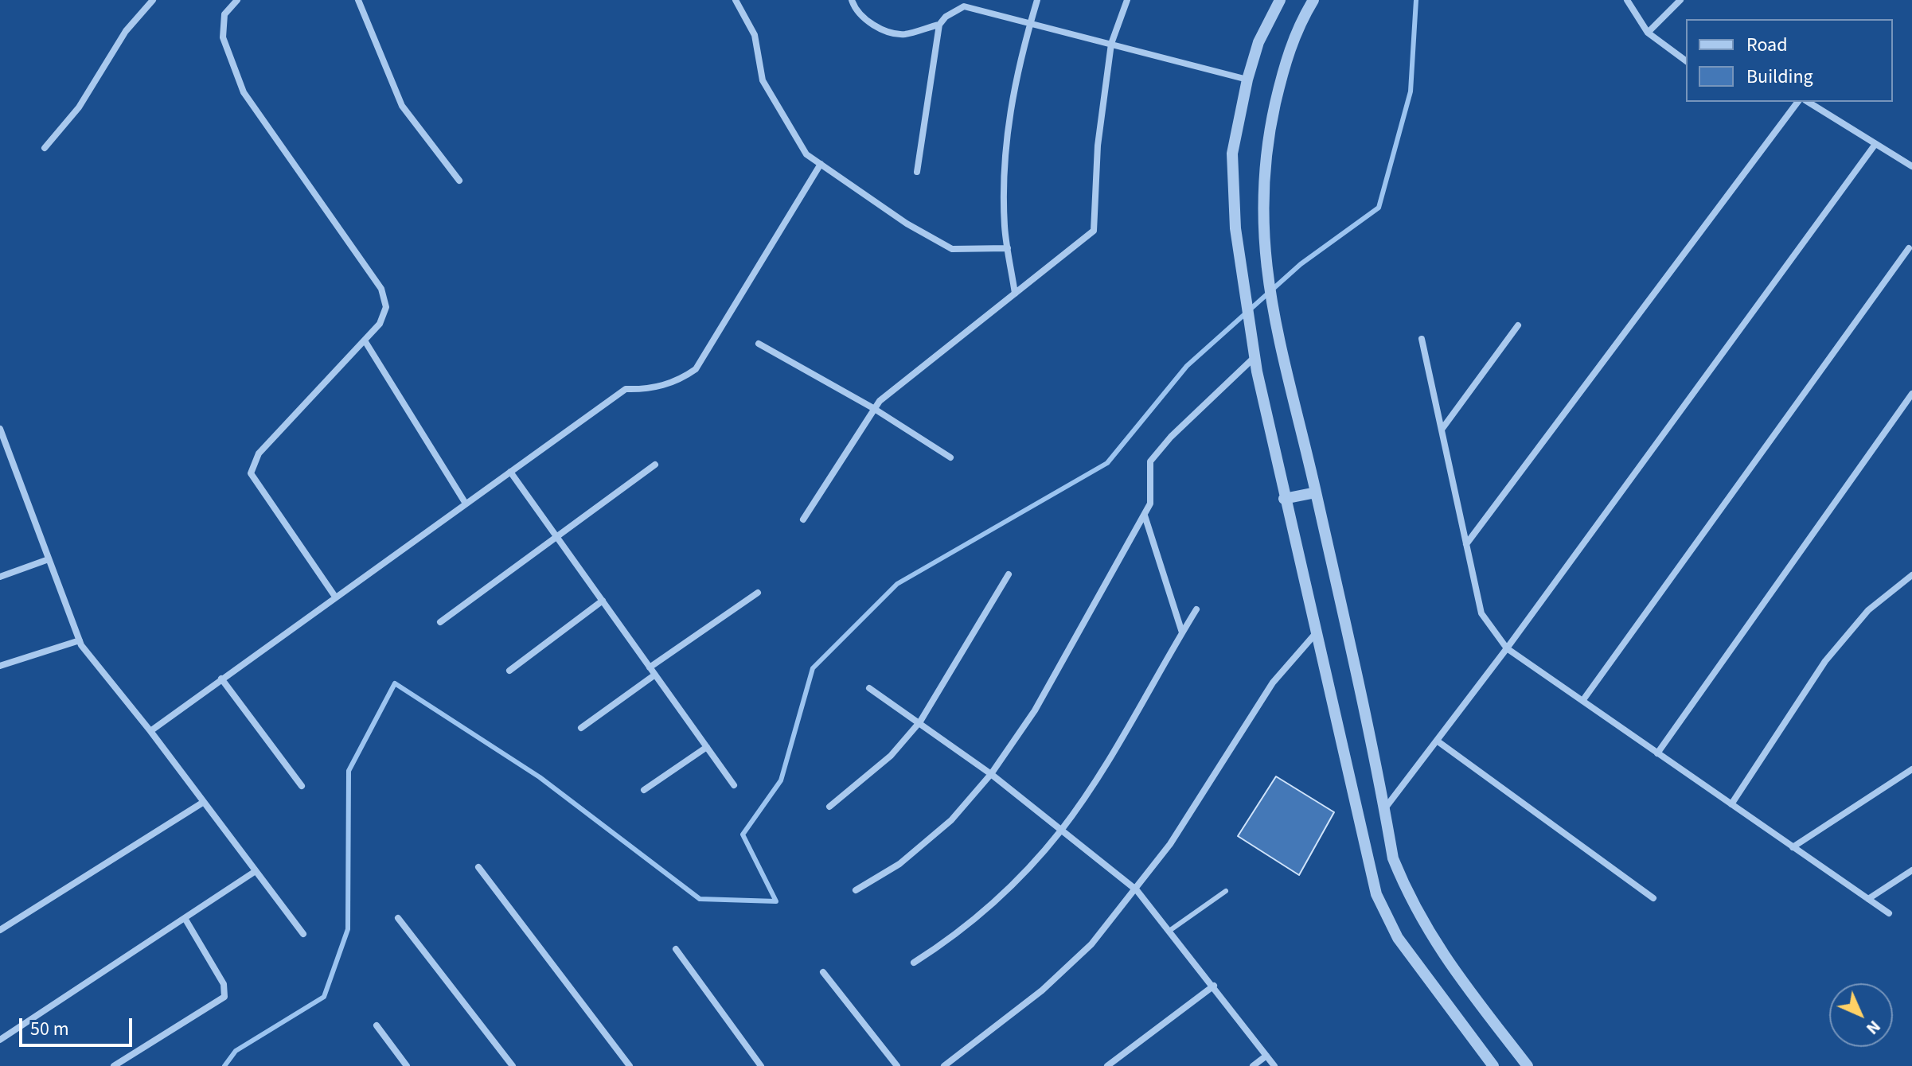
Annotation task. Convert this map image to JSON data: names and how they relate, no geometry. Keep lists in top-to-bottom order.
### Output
{
  "legend": ["Road", "Building"],
  "scale_bar": "50 m",
  "north": "bottom right"
}
